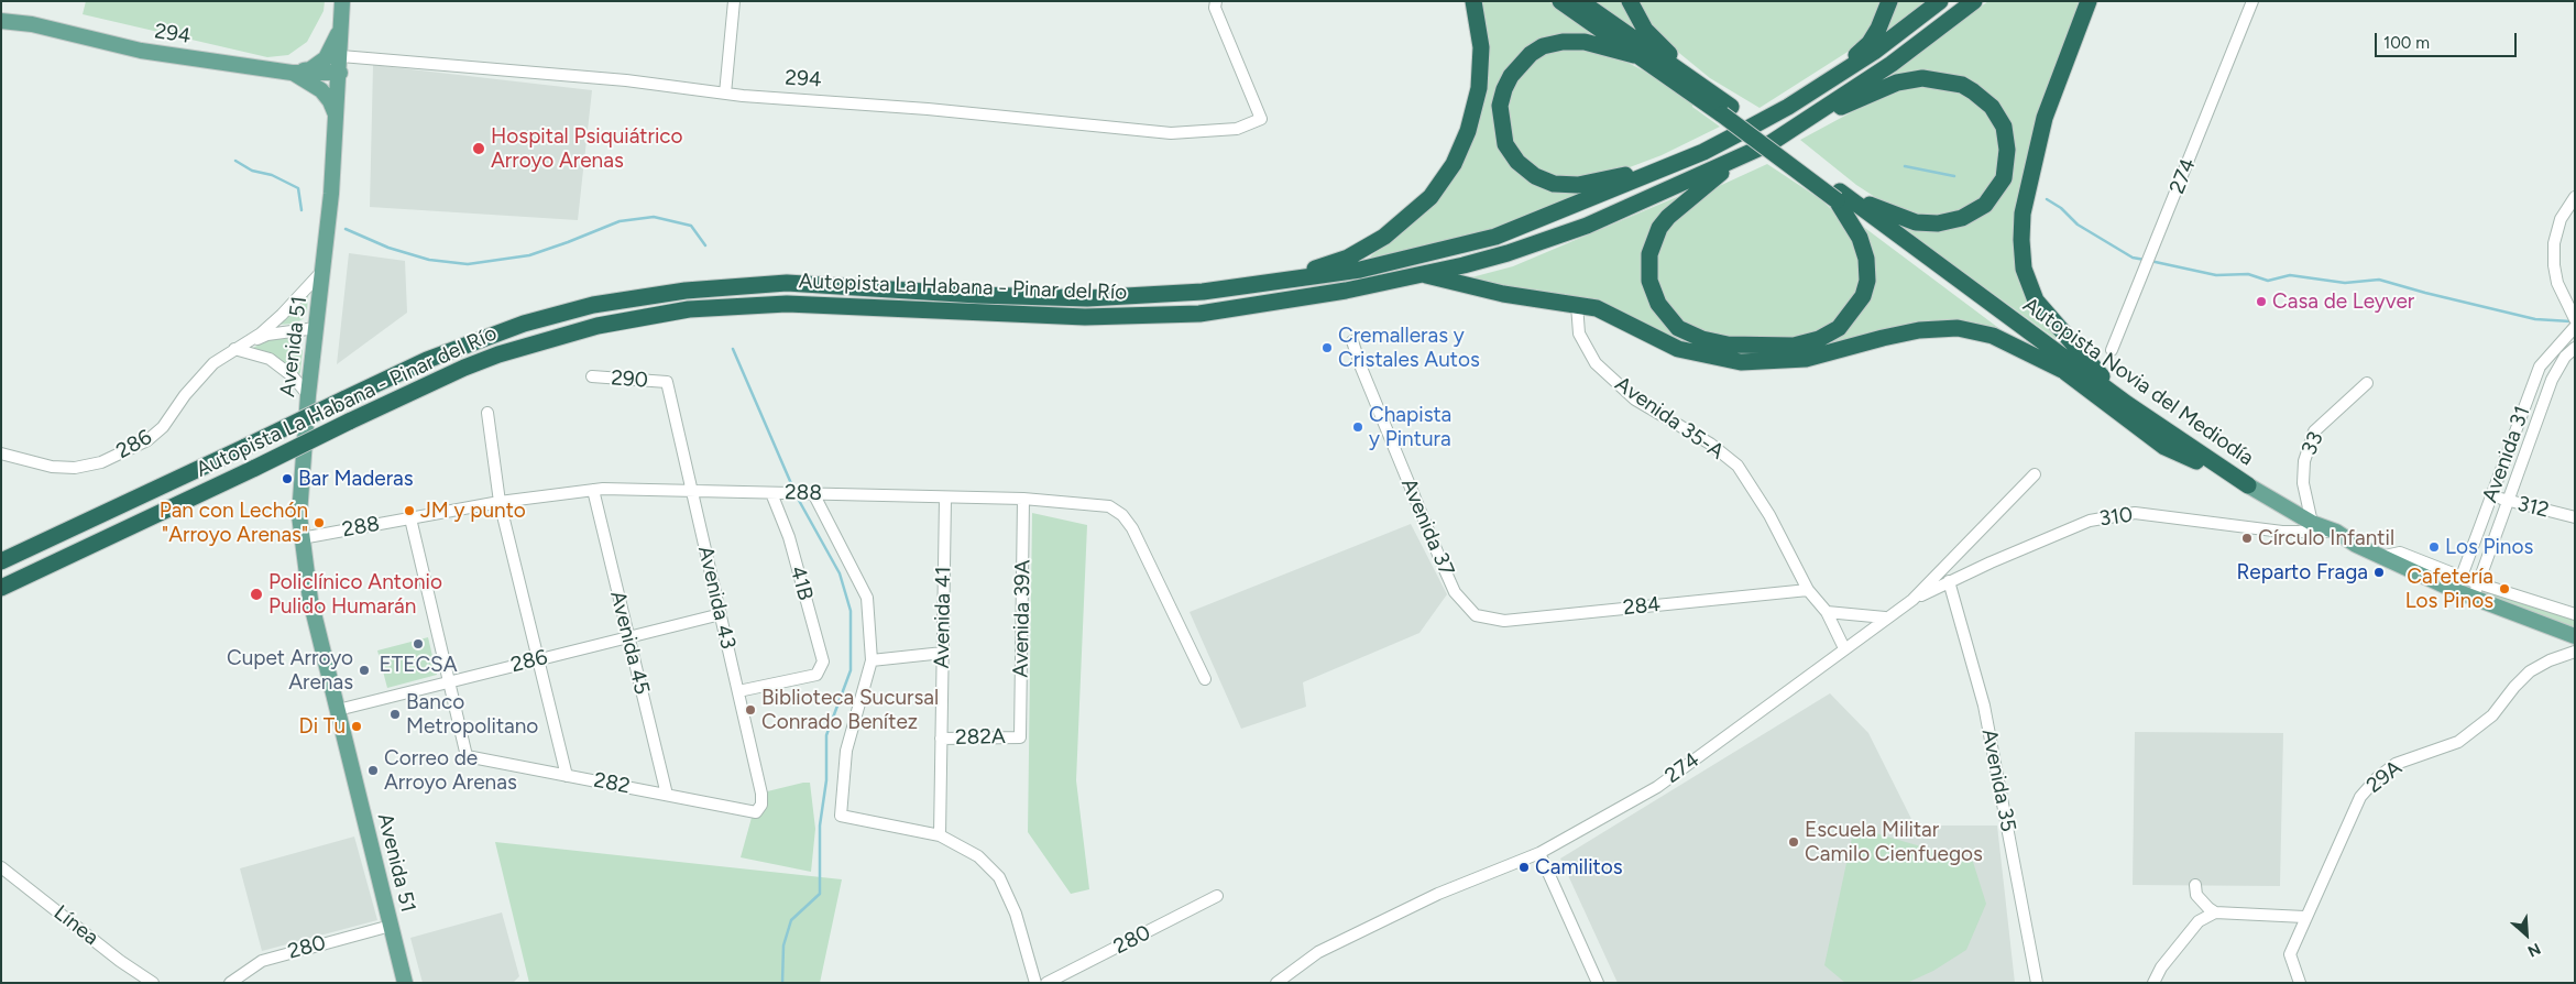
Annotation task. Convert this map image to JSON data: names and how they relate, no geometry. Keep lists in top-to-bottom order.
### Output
{
  "streets": {
    "highway": ["Autopista La Habana - Pinar del Río", "Autopista Novia del Mediodía"],
    "main road": ["294", "Avenida 51"],
    "street": [
      "274",
      "290",
      "Avenida 35-A",
      "33",
      "286",
      "Avenida 31",
      "288",
      "312",
      "310",
      "Avenida 37",
      "41B",
      "Avenida 43",
      "284",
      "Avenida 41",
      "Avenida 39A",
      "Avenida 45",
      "282A",
      "29A",
      "Avenida 35",
      "282",
      "Línea",
      "280"
    ]
  },
  "crossings": [
    ["294", "Avenida 51"],
    ["274", "Avenida 35-A"],
    ["274", "310"],
    ["Avenida 51", "286"],
    ["Avenida 51", "288"],
    ["Avenida 51", "280"],
    ["290", "Avenida 43"],
    ["Avenida 35-A", "284"],
    ["286", "Avenida 43"],
    ["286", "Avenida 45"],
    ["286", "282"],
    ["Avenida 31", "312"],
    ["288", "41B"],
    ["288", "Avenida 43"],
    ["288", "Avenida 41"],
    ["288", "Avenida 39A"],
    ["288", "Avenida 45"],
    ["310", "Avenida 35"],
    ["Avenida 37", "284"],
    ["41B", "Avenida 43"],
    ["Avenida 43", "282"],
    ["Avenida 41", "282A"],
    ["Avenida 39A", "282A"],
    ["Avenida 45", "282"]
  ],
  "places": [
    "Hospital Psiquiátrico Arroyo Arenas",
    "Casa de Leyver",
    "Cremalleras y Cristales Autos",
    "Chapista y Pintura",
    "Bar Maderas",
    "JM y punto",
    "Pan con Lechón \"Arroyo Arenas\"",
    "Círculo Infantil",
    "Los Pinos",
    "Reparto Fraga",
    "Cafetería Los Pinos",
    "Policlínico Antonio Pulido Humarán",
    "ETECSA",
    "Cupet Arroyo Arenas",
    "Biblioteca Sucursal Conrado Benítez",
    "Banco Metropolitano",
    "Di Tu",
    "Correo de Arroyo Arenas",
    "Escuela Militar Camilo Cienfuegos",
    "Camilitos"
  ],
  "scale_bar": "100 m",
  "north": "bottom right"
}
